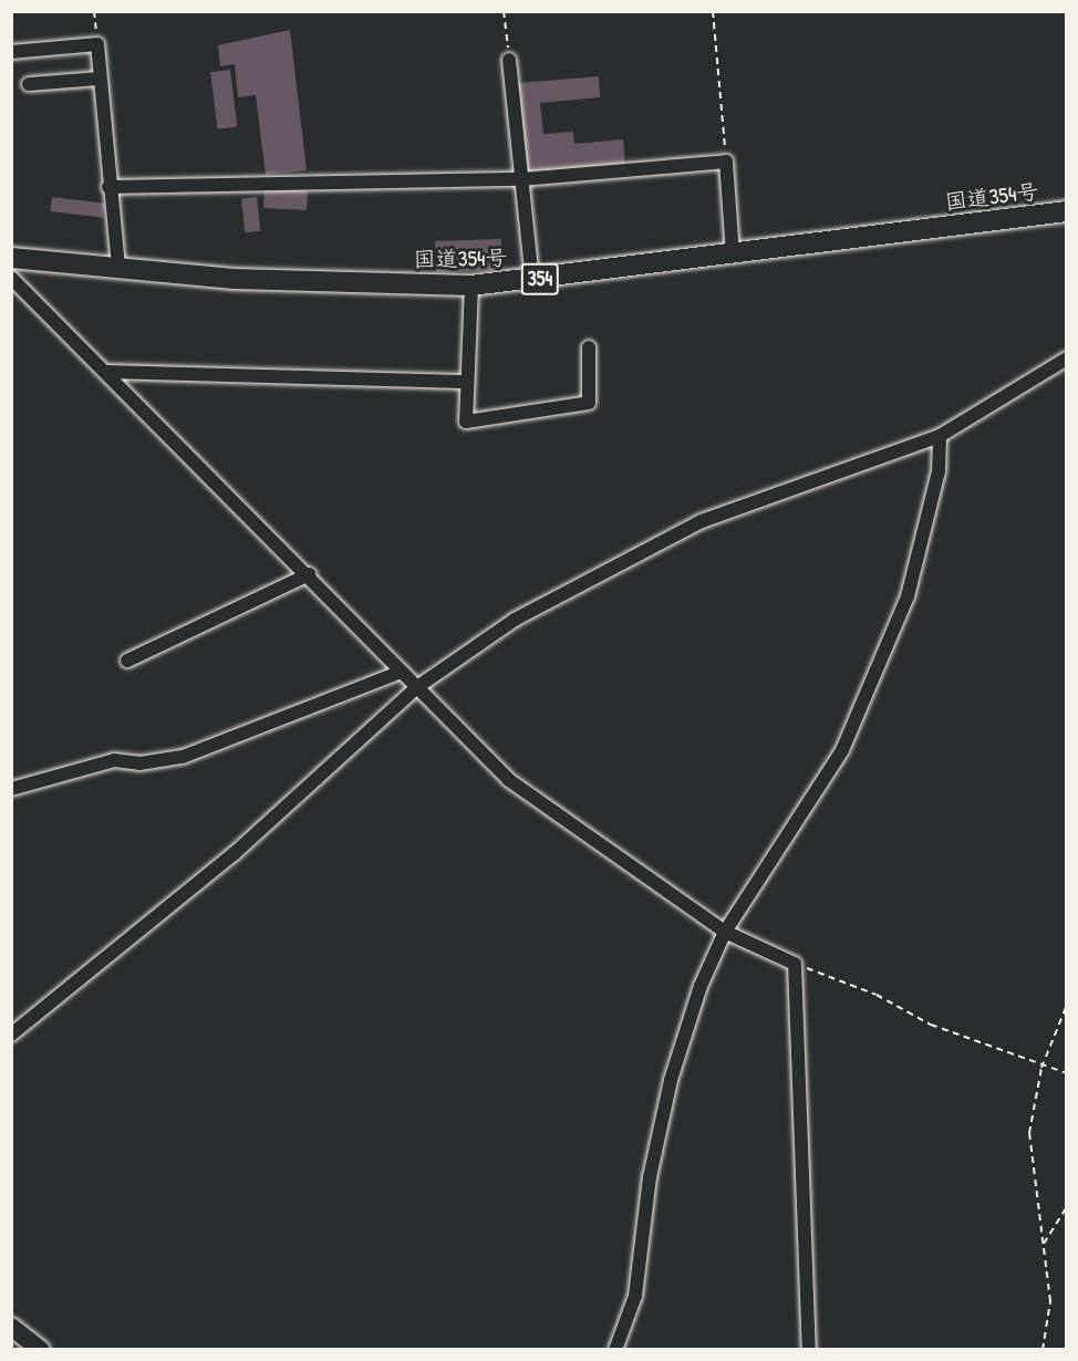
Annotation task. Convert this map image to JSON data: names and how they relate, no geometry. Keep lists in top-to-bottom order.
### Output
{
  "streets": {
    "highway": ["国道354号", "354"]
  }
}
